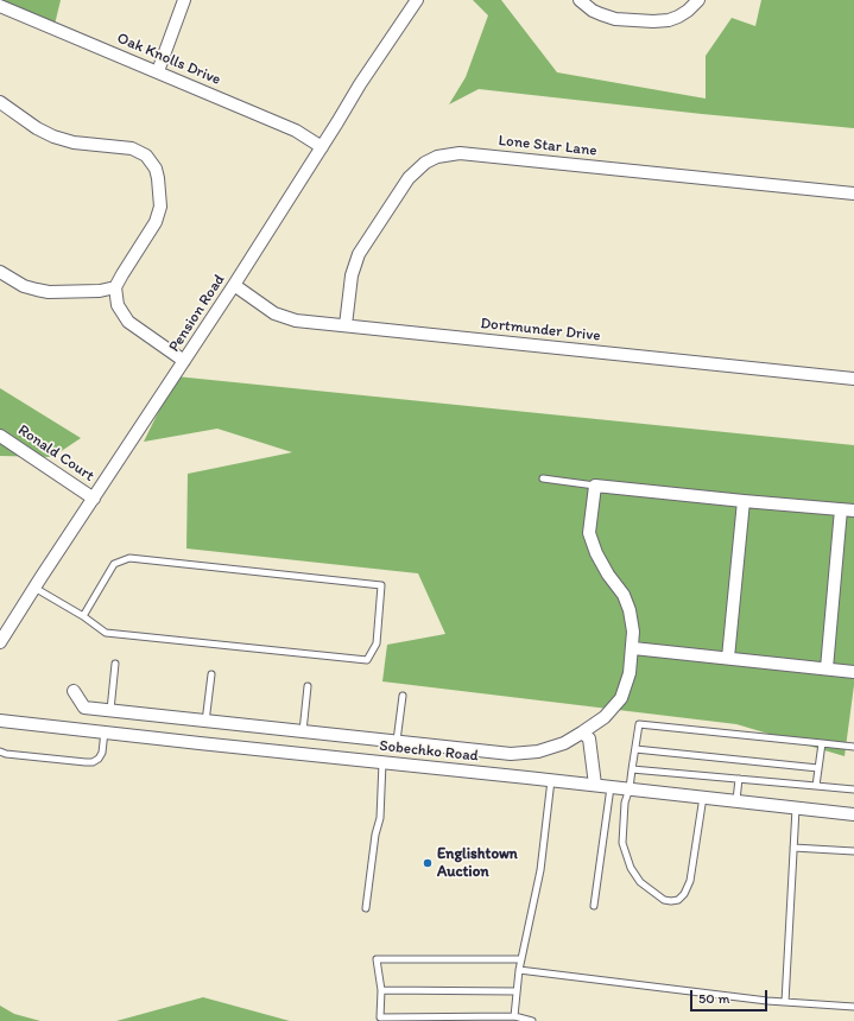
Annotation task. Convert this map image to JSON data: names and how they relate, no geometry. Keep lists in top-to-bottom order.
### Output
{
  "streets": {
    "street": [
      "Oak Knolls Drive",
      "Lone Star Lane",
      "Pension Road",
      "Dortmunder Drive",
      "Ronald Court",
      "Sobechko Road"
    ]
  },
  "crossings": [
    ["Oak Knolls Drive", "Pension Road"],
    ["Lone Star Lane", "Dortmunder Drive"],
    ["Pension Road", "Dortmunder Drive"],
    ["Pension Road", "Ronald Court"]
  ],
  "places": ["Englishtown Auction"],
  "scale_bar": "50 m"
}
